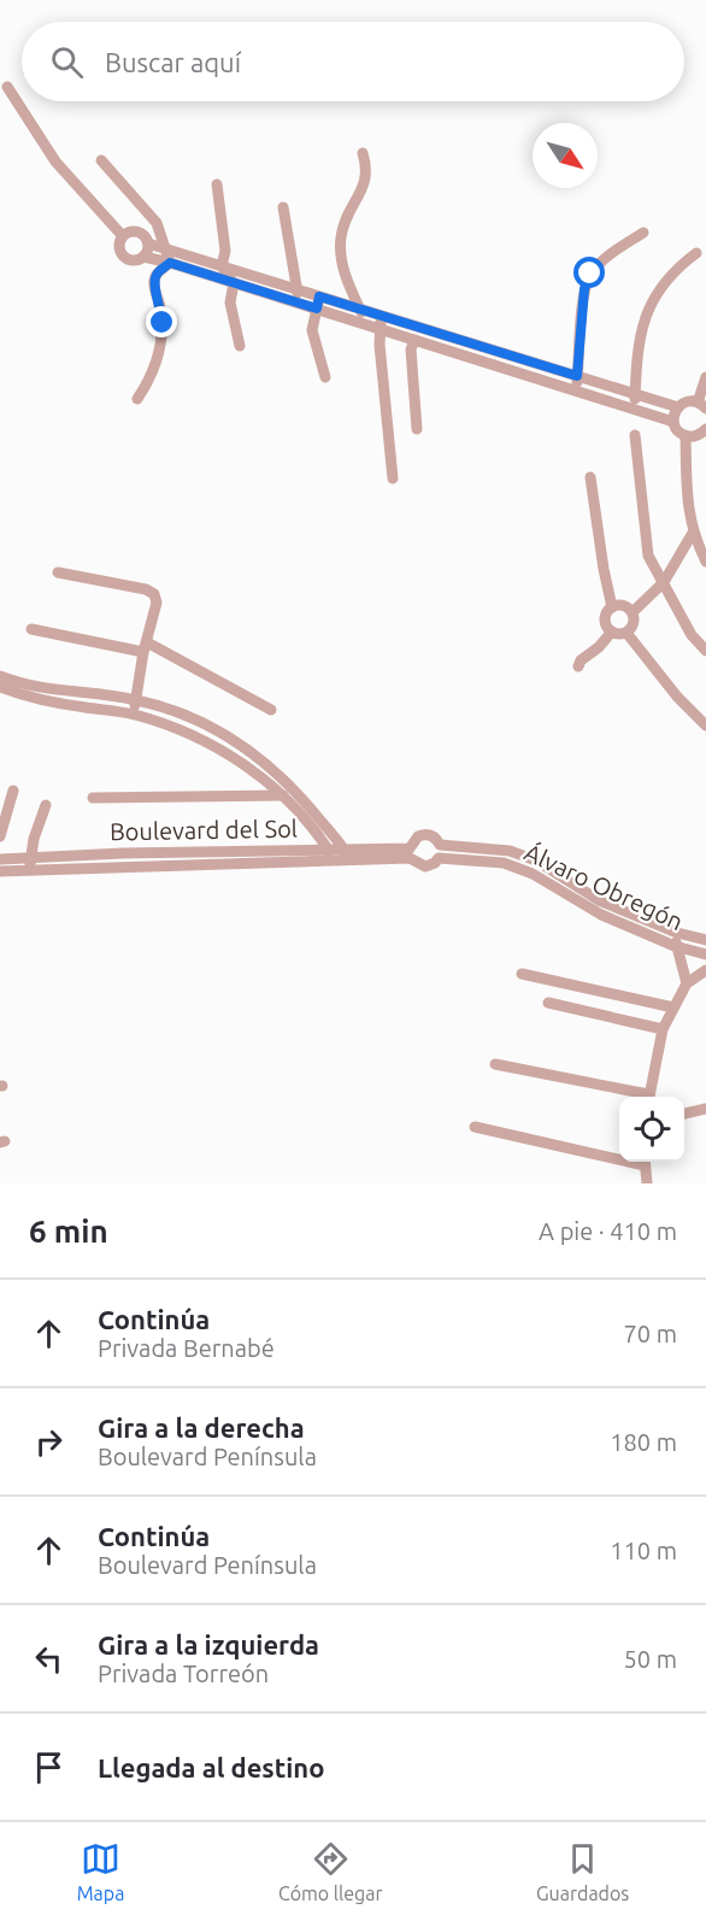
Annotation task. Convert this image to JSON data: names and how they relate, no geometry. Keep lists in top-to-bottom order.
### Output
{
  "streets": {
    "street": ["Boulevard del Sol", "Álvaro Obregón"]
  },
  "crossings": [
    ["Boulevard del Sol", "Álvaro Obregón"]
  ],
  "north": "bottom right",
  "page": {
    "search": "Buscar aquí",
    "heading": ["6 min", "A pie · 410 m"],
    "list": [
      ["Continúa", "Privada Bernabé", "70 m"],
      ["Gira a la derecha", "Boulevard Península", "180 m"],
      ["Continúa", "Boulevard Península", "110 m"],
      ["Gira a la izquierda", "Privada Torreón", "50 m"],
      "Llegada al destino"
    ],
    "nav": ["Mapa", "Cómo llegar", "Guardados"]
  }
}
